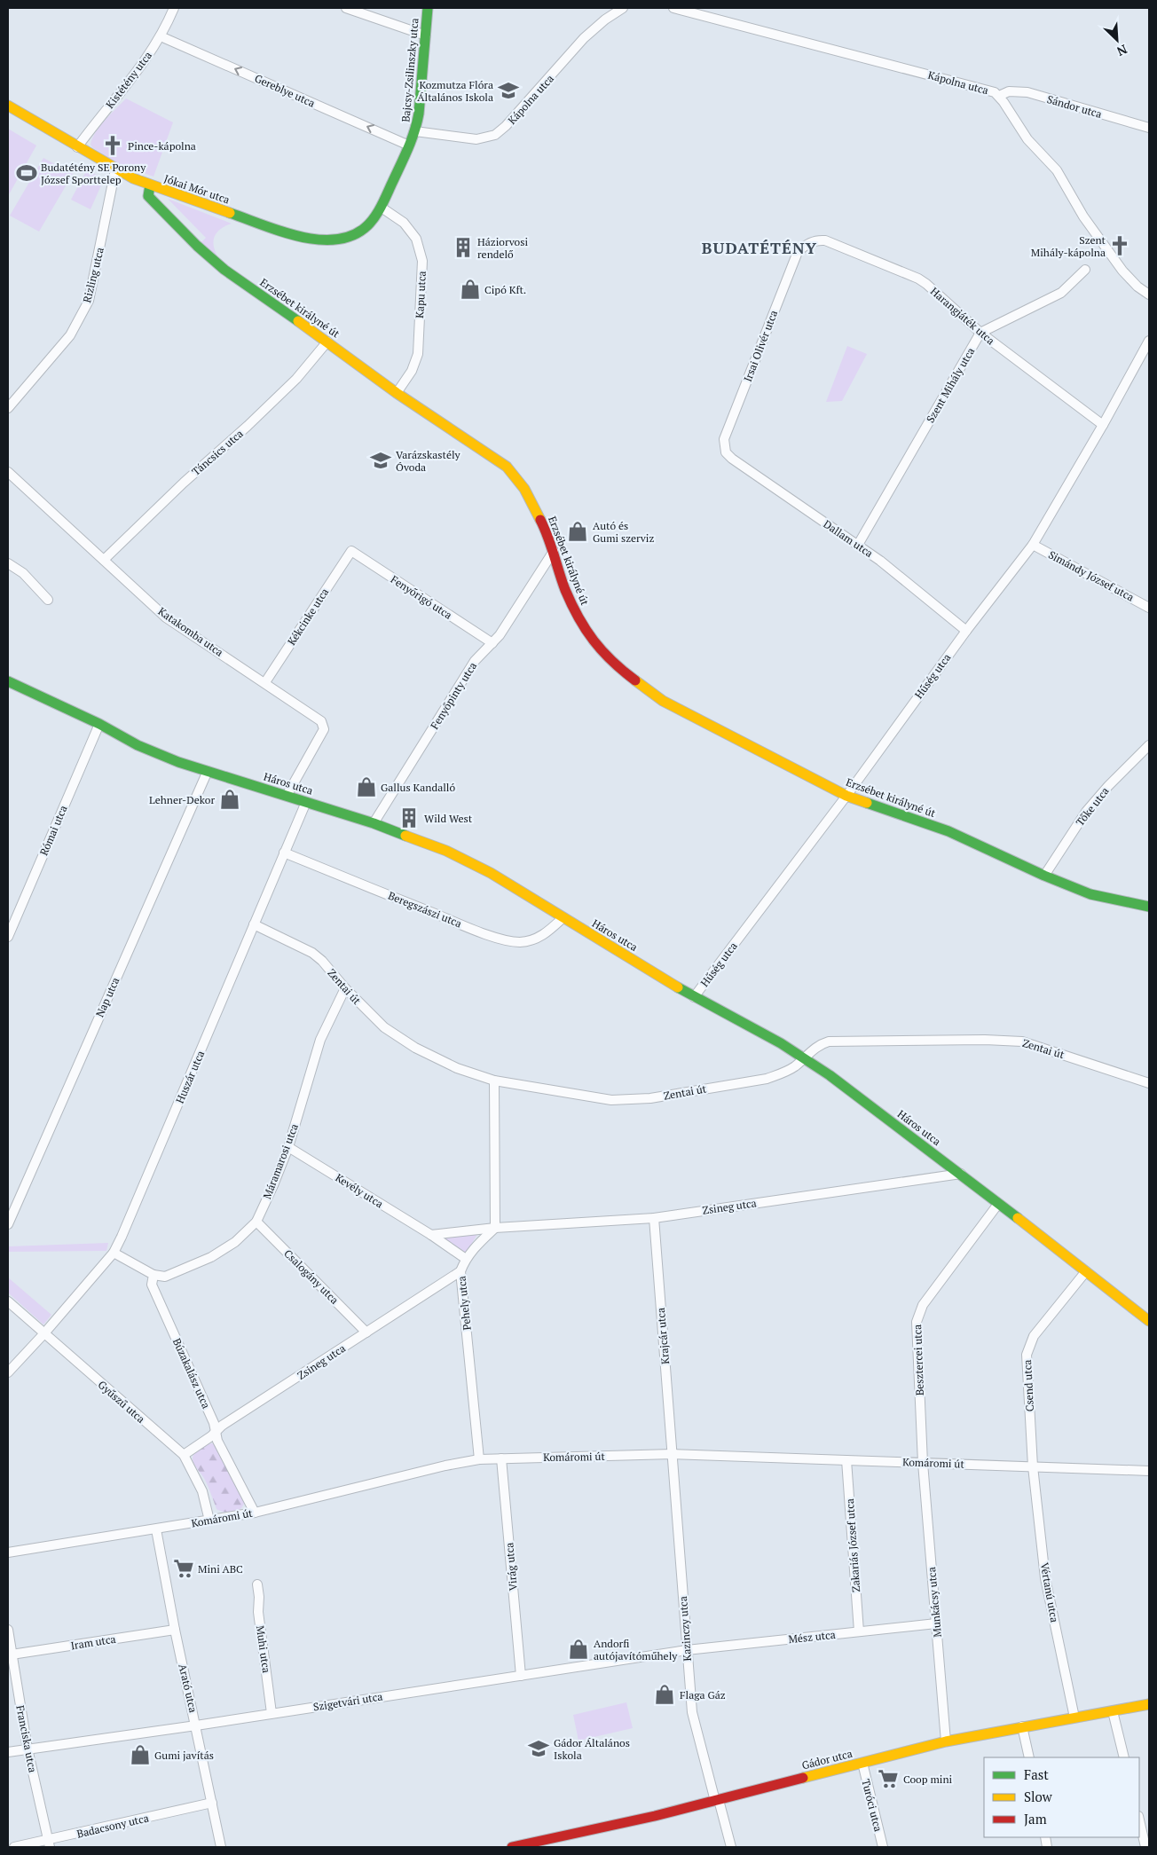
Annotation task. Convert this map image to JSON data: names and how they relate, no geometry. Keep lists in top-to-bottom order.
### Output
{
  "streets": {
    "street": [
      "Bajcsy-Zsilinszky utca",
      "Kistétény utca",
      "Kápolna utca",
      "Gereblye utca",
      "Sándor utca",
      "Jókai Mór utca",
      "Rizling utca",
      "Kapu utca",
      "Erzsébet királyné út",
      "Harangjáték utca",
      "Irsai Olivér utca",
      "Szent Mihály utca",
      "Táncsics utca",
      "Dallam utca",
      "Simándy József utca",
      "Fenyőrigó utca",
      "Kékcinke utca",
      "Katakomba utca",
      "Hűség utca",
      "Fenyőpinty utca",
      "Háros utca",
      "Tőke utca",
      "Római utca",
      "Beregszászi utca",
      "Zentai út",
      "Nap utca",
      "Huszár utca",
      "Máramarosi utca",
      "Kevély utca",
      "Zsineg utca",
      "Csalogány utca",
      "Pehely utca",
      "Krajcár utca",
      "Besztercei utca",
      "Búzakalász utca",
      "Csend utca",
      "Gyűszű utca",
      "Komáromi út",
      "Zakariás József utca",
      "Virág utca",
      "Vértanú utca",
      "Munkácsy utca",
      "Kazinczy utca",
      "Mész utca",
      "Iram utca",
      "Muhi utca",
      "Arató utca",
      "Szigetvári utca",
      "Franciska utca",
      "Gádor utca",
      "Turóci utca",
      "Badacsony utca"
    ]
  },
  "crossings": [
    ["Bajcsy-Zsilinszky utca", "Kápolna utca"],
    ["Bajcsy-Zsilinszky utca", "Gereblye utca"],
    ["Bajcsy-Zsilinszky utca", "Jókai Mór utca"],
    ["Bajcsy-Zsilinszky utca", "Kapu utca"],
    ["Kistétény utca", "Gereblye utca"],
    ["Kistétény utca", "Jókai Mór utca"],
    ["Kápolna utca", "Sándor utca"],
    ["Jókai Mór utca", "Rizling utca"],
    ["Jókai Mór utca", "Kapu utca"],
    ["Jókai Mór utca", "Erzsébet királyné út"],
    ["Kapu utca", "Erzsébet királyné út"],
    ["Erzsébet királyné út", "Táncsics utca"],
    ["Erzsébet királyné út", "Hűség utca"],
    ["Erzsébet királyné út", "Fenyőpinty utca"],
    ["Erzsébet királyné út", "Tőke utca"],
    ["Harangjáték utca", "Irsai Olivér utca"],
    ["Harangjáték utca", "Szent Mihály utca"],
    ["Harangjáték utca", "Hűség utca"],
    ["Irsai Olivér utca", "Dallam utca"],
    ["Szent Mihály utca", "Dallam utca"],
    ["Táncsics utca", "Katakomba utca"],
    ["Dallam utca", "Hűség utca"],
    ["Simándy József utca", "Hűség utca"],
    ["Fenyőrigó utca", "Kékcinke utca"],
    ["Fenyőrigó utca", "Fenyőpinty utca"],
    ["Kékcinke utca", "Katakomba utca"],
    ["Katakomba utca", "Háros utca"],
    ["Hűség utca", "Háros utca"],
    ["Fenyőpinty utca", "Háros utca"],
    ["Háros utca", "Római utca"],
    ["Háros utca", "Beregszászi utca"],
    ["Háros utca", "Zentai út"],
    ["Háros utca", "Nap utca"],
    ["Háros utca", "Huszár utca"],
    ["Háros utca", "Zsineg utca"],
    ["Háros utca", "Besztercei utca"],
    ["Háros utca", "Csend utca"],
    ["Beregszászi utca", "Huszár utca"],
    ["Zentai út", "Huszár utca"],
    ["Zentai út", "Máramarosi utca"],
    ["Huszár utca", "Gyűszű utca"],
    ["Máramarosi utca", "Kevély utca"],
    ["Máramarosi utca", "Csalogány utca"],
    ["Máramarosi utca", "Búzakalász utca"],
    ["Kevély utca", "Pehely utca"],
    ["Zsineg utca", "Csalogány utca"],
    ["Zsineg utca", "Pehely utca"],
    ["Zsineg utca", "Krajcár utca"],
    ["Zsineg utca", "Búzakalász utca"],
    ["Zsineg utca", "Gyűszű utca"],
    ["Pehely utca", "Komáromi út"],
    ["Krajcár utca", "Komáromi út"],
    ["Krajcár utca", "Kazinczy utca"],
    ["Besztercei utca", "Komáromi út"],
    ["Besztercei utca", "Munkácsy utca"],
    ["Búzakalász utca", "Komáromi út"],
    ["Csend utca", "Komáromi út"],
    ["Csend utca", "Vértanú utca"],
    ["Gyűszű utca", "Komáromi út"],
    ["Komáromi út", "Zakariás József utca"],
    ["Komáromi út", "Virág utca"],
    ["Komáromi út", "Vértanú utca"],
    ["Komáromi út", "Munkácsy utca"],
    ["Komáromi út", "Kazinczy utca"],
    ["Komáromi út", "Arató utca"],
    ["Zakariás József utca", "Mész utca"],
    ["Virág utca", "Szigetvári utca"],
    ["Vértanú utca", "Gádor utca"],
    ["Munkácsy utca", "Mész utca"],
    ["Munkácsy utca", "Gádor utca"],
    ["Kazinczy utca", "Mész utca"],
    ["Kazinczy utca", "Szigetvári utca"],
    ["Kazinczy utca", "Gádor utca"],
    ["Mész utca", "Szigetvári utca"],
    ["Iram utca", "Arató utca"],
    ["Iram utca", "Franciska utca"],
    ["Muhi utca", "Szigetvári utca"],
    ["Arató utca", "Szigetvári utca"],
    ["Arató utca", "Badacsony utca"],
    ["Szigetvári utca", "Franciska utca"],
    ["Franciska utca", "Badacsony utca"],
    ["Gádor utca", "Turóci utca"]
  ],
  "one_way": ["Gereblye utca"],
  "districts": ["BUDATÉTÉNY"],
  "places": {
    "school or university": ["Kozmutza Flóra Általános Iskola", "Varázskastély Óvoda", "Gádor Általános Iskola"],
    "church": ["Pince-kápolna", "Szent Mihály-kápolna"],
    "sports": ["Budatétény SE Porony József Sporttelep"],
    "building": ["Háziorvosi rendelő", "Wild West"],
    "shop": [
      "Cipó Kft.",
      "Autó és Gumi szerviz",
      "Gallus Kandalló",
      "Lehner-Dekor",
      "Andorfi autójavítóműhely",
      "Flaga Gáz",
      "Gumi javítás"
    ],
    "supermarket": ["Mini ABC", "Coop mini"]
  },
  "legend": ["Fast", "Slow", "Jam"],
  "north": "bottom right"
}
